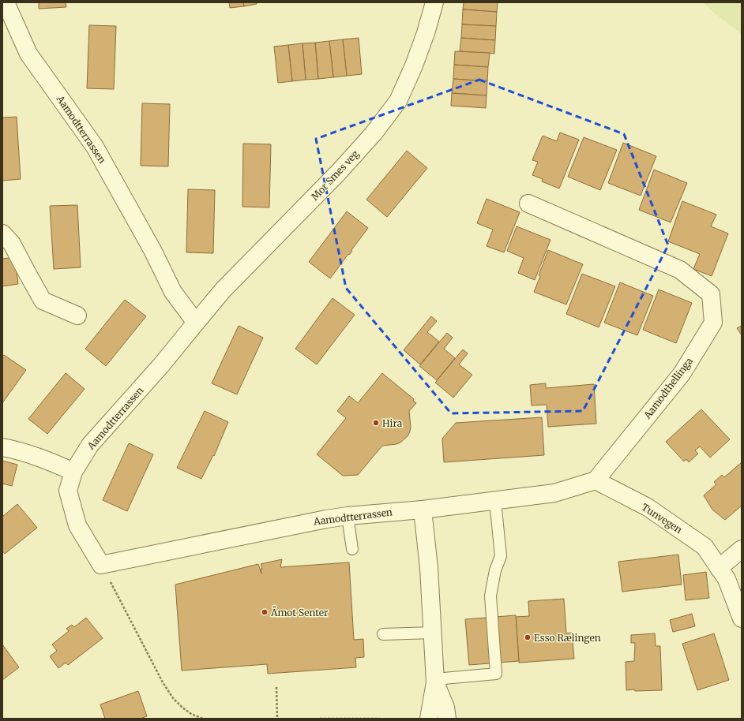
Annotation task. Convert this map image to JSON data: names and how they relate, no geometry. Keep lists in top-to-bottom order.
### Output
{
  "streets": {
    "street": [
      "Aamodtterrassen",
      "Mor Smes veg",
      "Aamodthellinga",
      "Tunvegen"
    ]
  },
  "crossings": [
    ["Aamodtterrassen", "Mor Smes veg"],
    ["Aamodthellinga", "Tunvegen"]
  ],
  "places": ["Hira", "Åmot Senter", "Esso Rælingen"]
}
